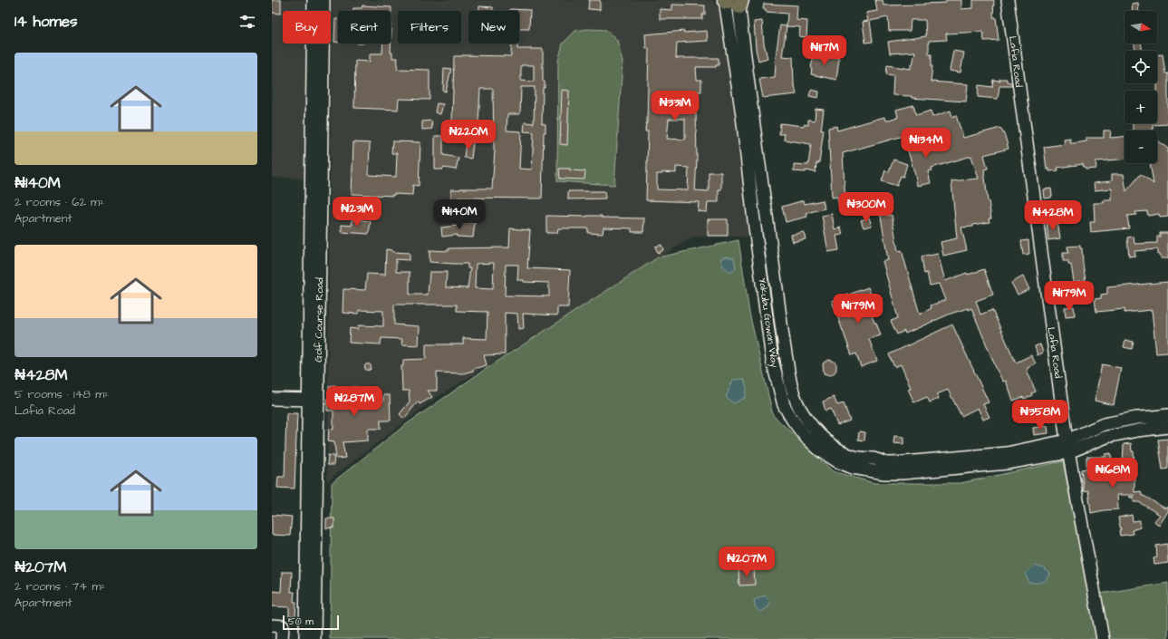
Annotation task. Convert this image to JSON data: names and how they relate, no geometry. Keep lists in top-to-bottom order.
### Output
{
  "streets": {
    "street": ["Lafia Road", "Golf Course Road", "Yakubu Gowan Way"]
  },
  "crossings": [
    ["Lafia Road", "Yakubu Gowan Way"]
  ],
  "scale_bar": "50 m",
  "north": "right",
  "page": {
    "heading": "14 homes",
    "map_buttons": ["+", "−"],
    "chip": [
      "Buy",
      "Rent",
      "Filters",
      "New"
    ],
    "price": [
      "₦117M",
      "₦331M",
      "₦220M",
      "₦134M",
      "₦300M",
      "₦231M",
      "₦140M",
      "₦428M",
      "₦179M",
      "₦179M",
      "₦287M",
      "₦358M",
      "₦168M",
      "₦207M"
    ],
    "list": [
      {
        "name": "₦140M",
        "note": "2 rooms · 62 m² · Apartment"
      },
      {
        "name": "₦428M",
        "note": "5 rooms · 148 m² · Lafia Road"
      },
      {
        "name": "₦207M",
        "note": "2 rooms · 74 m² · Apartment"
      }
    ],
    "scale": "50 m"
  }
}
